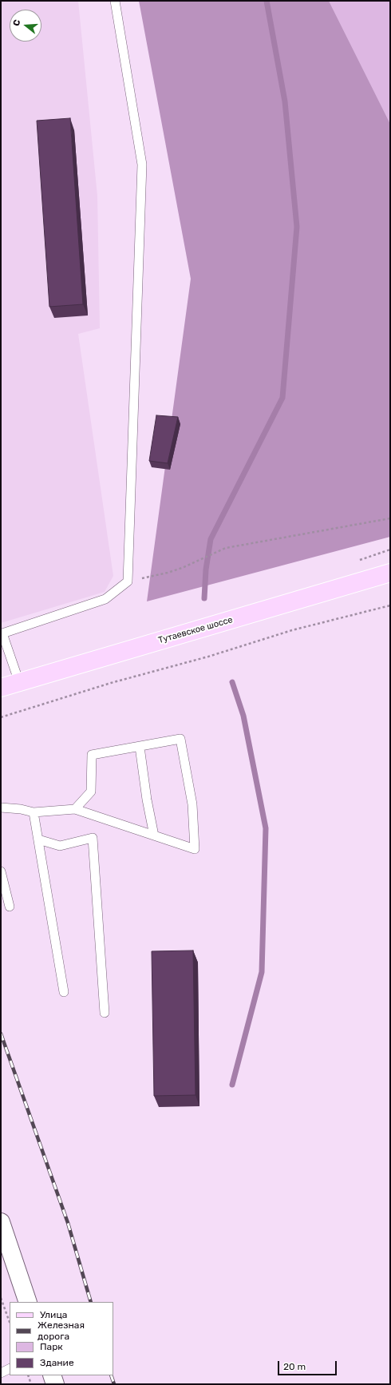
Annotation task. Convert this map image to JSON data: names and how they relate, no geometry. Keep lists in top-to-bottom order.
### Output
{
  "streets": {
    "main road": ["Тутаевское шоссе"]
  },
  "legend": [
    "Улица",
    "Железная дорога",
    "Парк",
    "Здание"
  ],
  "scale_bar": "20 m",
  "north": "left"
}
